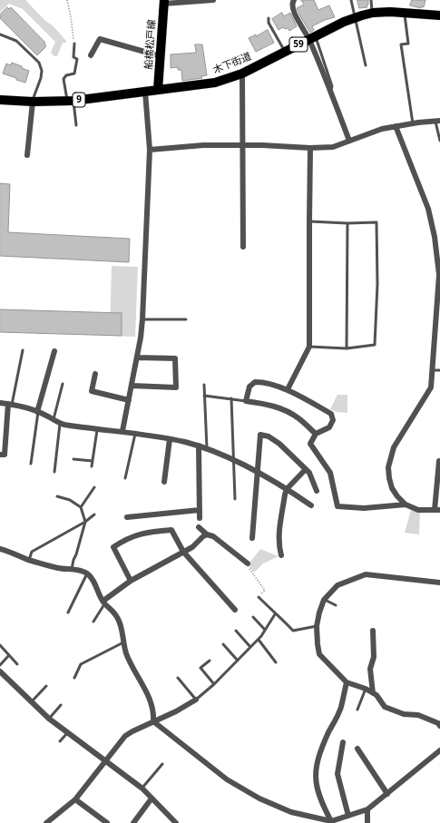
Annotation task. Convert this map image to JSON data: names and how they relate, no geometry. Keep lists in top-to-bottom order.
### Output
{
  "streets": {
    "main road": [
      "船橋松戸線",
      "59",
      "木下街道",
      "9"
    ]
  },
  "crossings": [
    ["船橋松戸線", "木下街道"]
  ]
}
